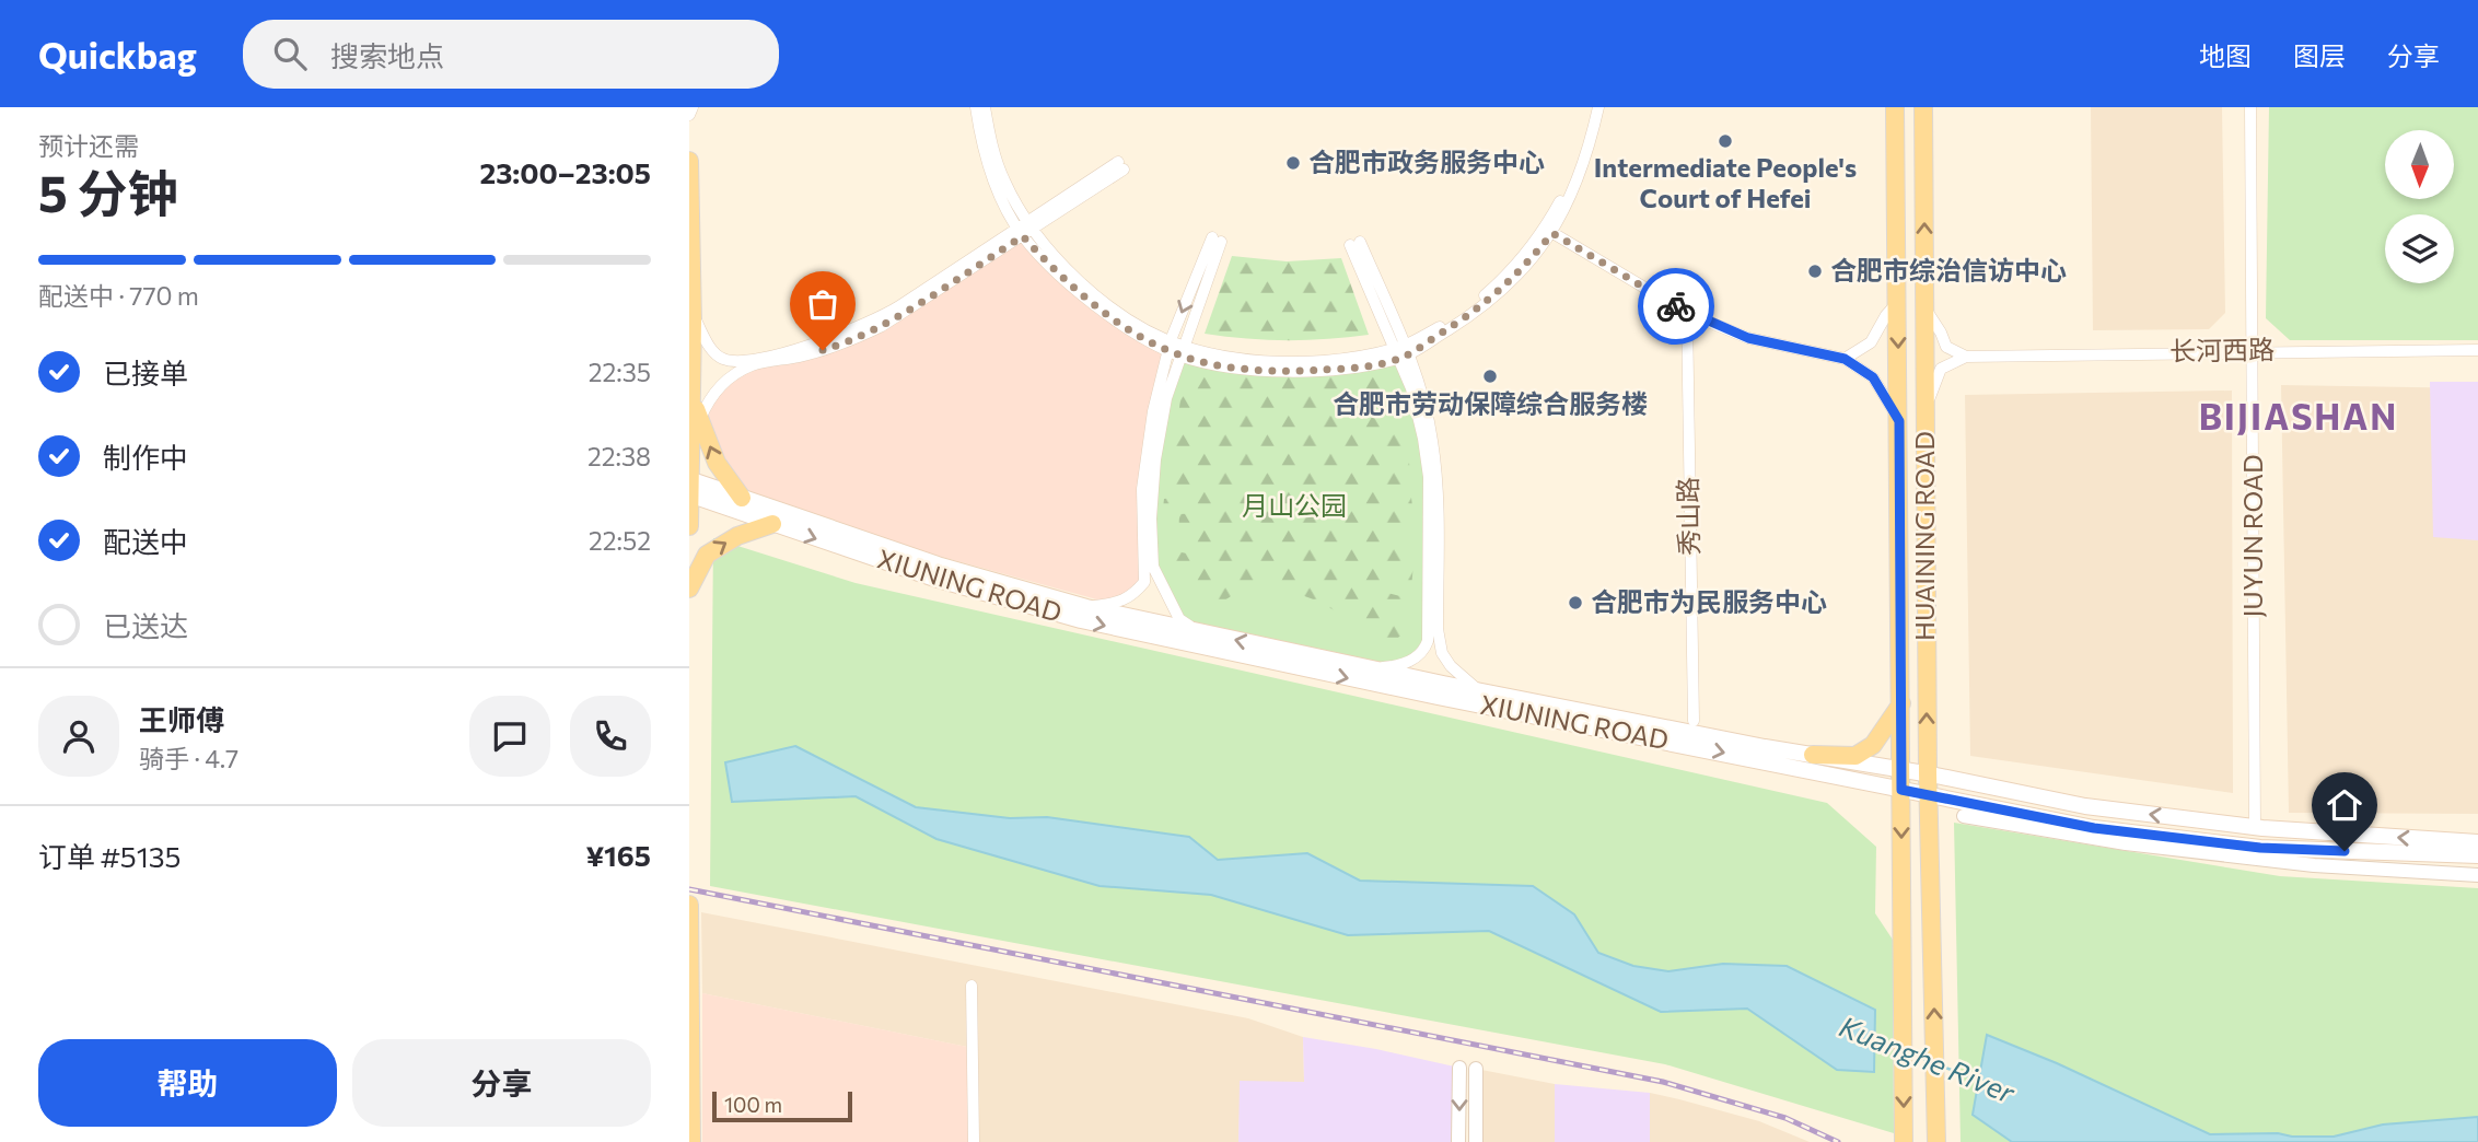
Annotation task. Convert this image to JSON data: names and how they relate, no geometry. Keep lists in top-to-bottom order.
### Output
{
  "streets": {
    "main road": ["HUAINING ROAD", "XIUNING ROAD"],
    "street": ["长河西路", "秀山路", "JUYUN ROAD"]
  },
  "crossings": [
    ["长河西路", "JUYUN ROAD"],
    ["HUAINING ROAD", "XIUNING ROAD"],
    ["JUYUN ROAD", "XIUNING ROAD"]
  ],
  "districts": ["BIJIASHAN"],
  "water": ["Kuanghe River"],
  "parks": ["月山公园"],
  "places": [
    "Intermediate People's Court of Hefei",
    "合肥市政务服务中心",
    "合肥市综治信访中心",
    "合肥市劳动保障综合服务楼",
    "合肥市为民服务中心"
  ],
  "scale_bar": "100 m",
  "north": "bottom",
  "page": {
    "header": "Quickbag",
    "search": "搜索地点",
    "nav": ["地图", "图层", "分享"],
    "heading": ["5 分钟", "预计还需", "23:00–23:05"],
    "panel": [
      "王师傅",
      "骑手 · 4.7",
      "订单 #5135",
      "¥165"
    ],
    "bar": "配送中 · 770 m",
    "list": [
      ["已接单", "22:35"],
      ["制作中", "22:38"],
      ["配送中", "22:52"],
      "已送达"
    ],
    "buttons": ["帮助", "分享"],
    "scale": "100 m"
  }
}
